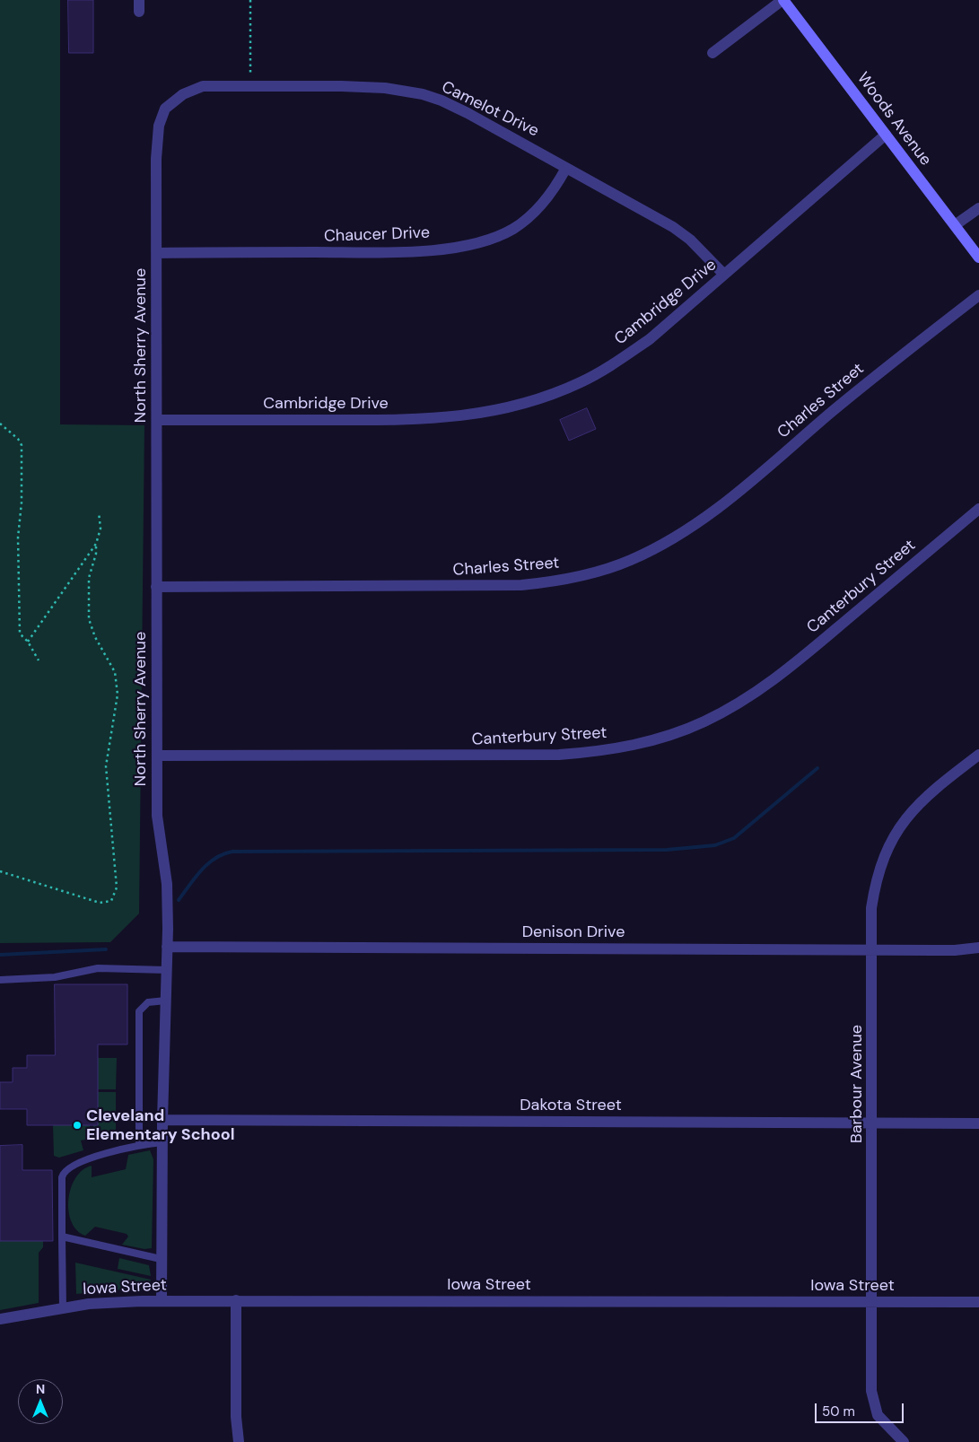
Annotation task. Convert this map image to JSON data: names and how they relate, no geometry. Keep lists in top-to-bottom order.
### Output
{
  "streets": {
    "street": [
      "Camelot Drive",
      "Woods Avenue",
      "Chaucer Drive",
      "Cambridge Drive",
      "North Sherry Avenue",
      "Charles Street",
      "Canterbury Street",
      "Denison Drive",
      "Barbour Avenue",
      "Dakota Street",
      "Iowa Street"
    ]
  },
  "crossings": [
    ["Camelot Drive", "Chaucer Drive"],
    ["Camelot Drive", "Cambridge Drive"],
    ["Camelot Drive", "North Sherry Avenue"],
    ["Woods Avenue", "Cambridge Drive"],
    ["Chaucer Drive", "North Sherry Avenue"],
    ["Cambridge Drive", "North Sherry Avenue"],
    ["North Sherry Avenue", "Charles Street"],
    ["North Sherry Avenue", "Canterbury Street"],
    ["North Sherry Avenue", "Denison Drive"],
    ["North Sherry Avenue", "Dakota Street"],
    ["North Sherry Avenue", "Iowa Street"],
    ["Denison Drive", "Barbour Avenue"],
    ["Barbour Avenue", "Dakota Street"],
    ["Barbour Avenue", "Iowa Street"]
  ],
  "places": ["Cleveland Elementary School"],
  "scale_bar": "50 m",
  "north": "top"
}
